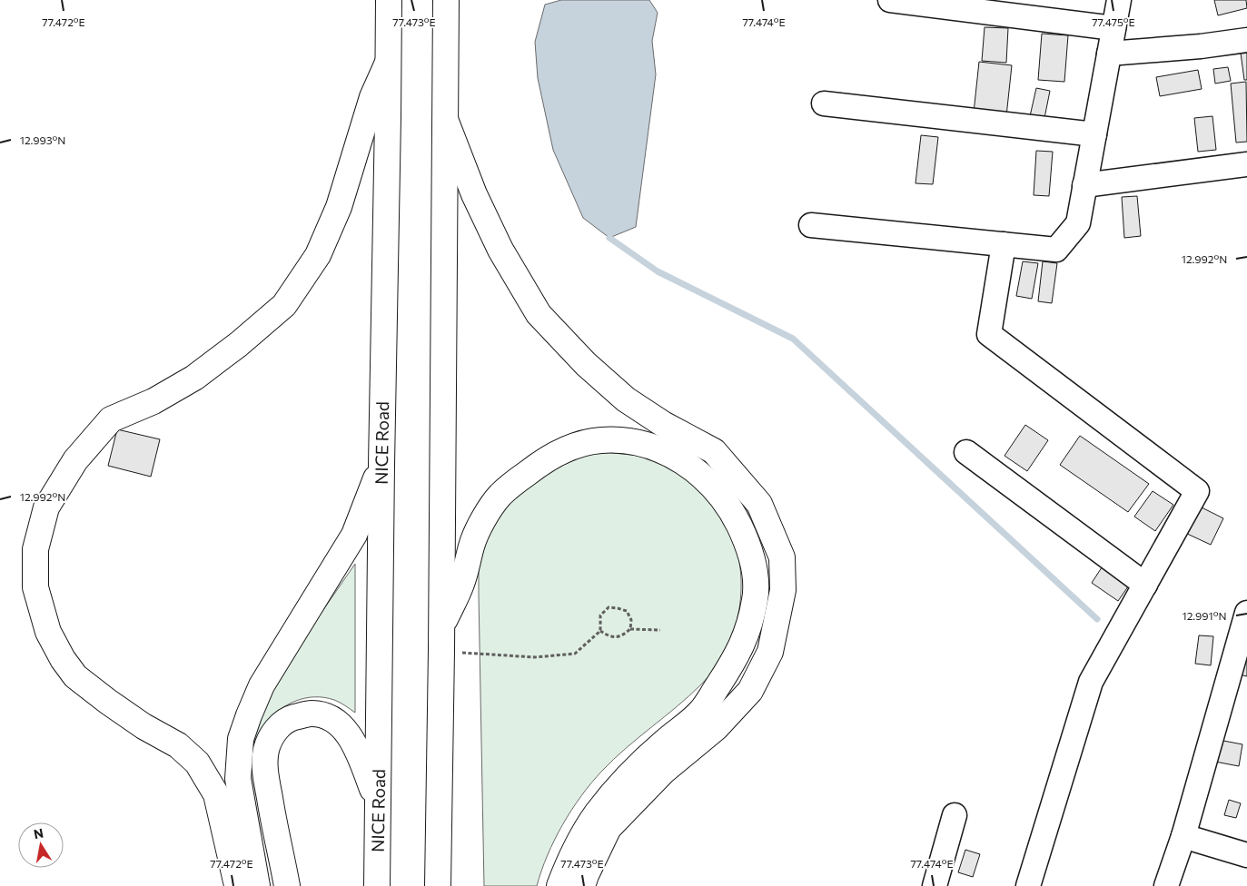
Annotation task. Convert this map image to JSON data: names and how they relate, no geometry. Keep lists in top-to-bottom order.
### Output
{
  "streets": {
    "highway": ["NICE Road"]
  },
  "north": "top",
  "coordinates": [
    "77.472°E",
    "77.473°E",
    "77.474°E",
    "77.475°E",
    "12.993°N",
    "12.992°N",
    "12.991°N"
  ]
}
